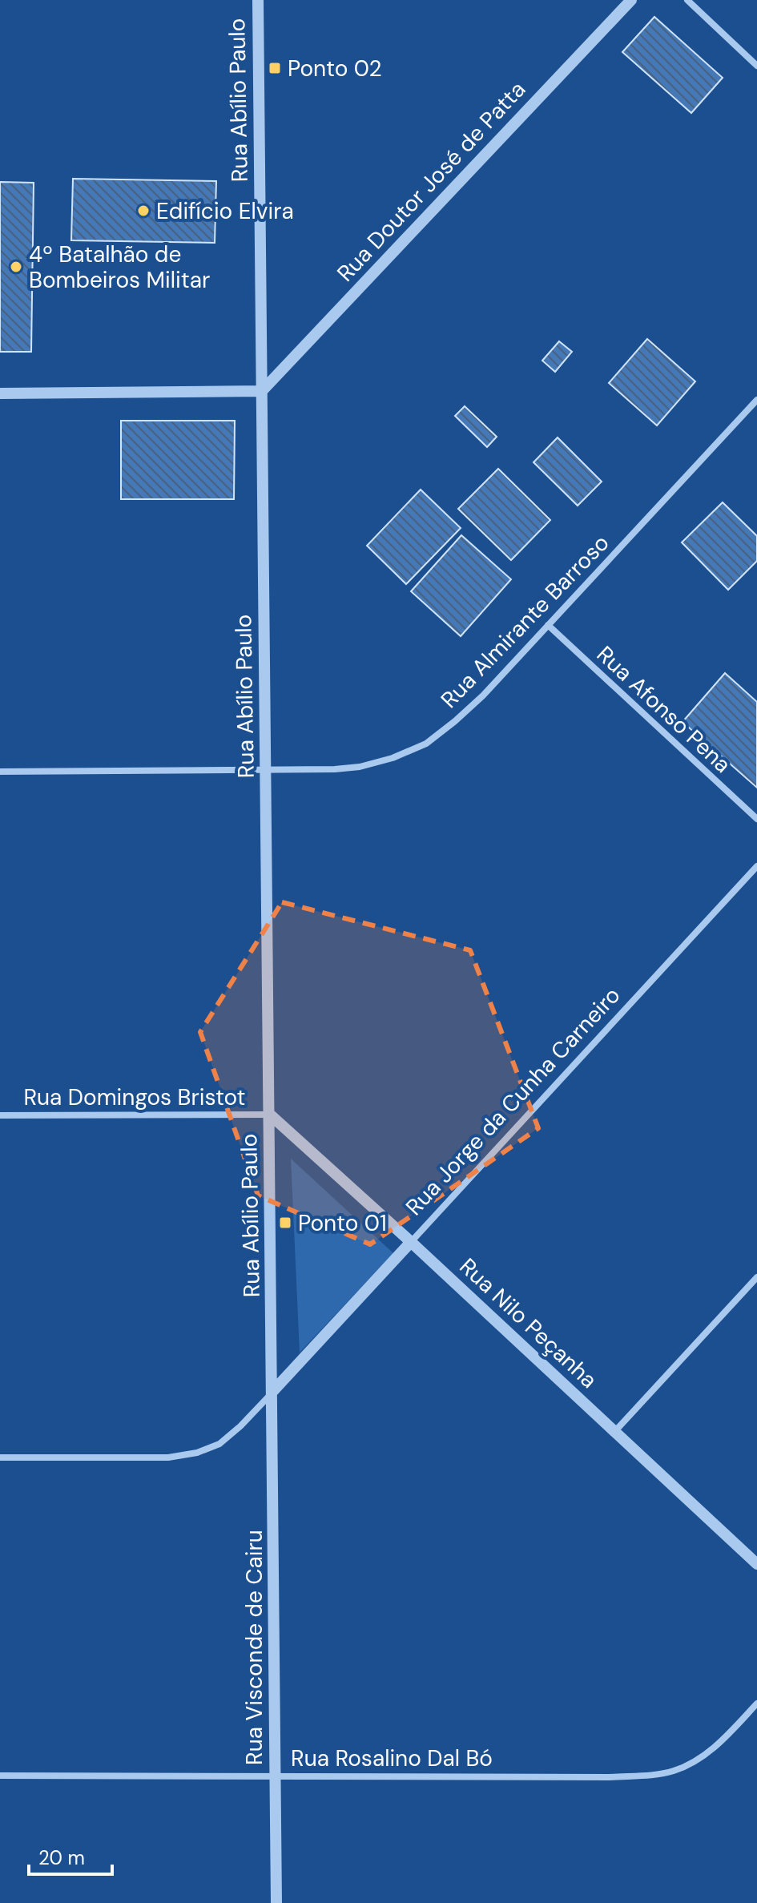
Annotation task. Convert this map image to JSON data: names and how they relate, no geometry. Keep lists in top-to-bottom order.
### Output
{
  "streets": {
    "street": [
      "Rua Abílio Paulo",
      "Rua Doutor José de Patta",
      "Rua Almirante Barroso",
      "Rua Afonso Pena",
      "Rua Domingos Bristot",
      "Rua Jorge da Cunha Carneiro",
      "Rua Nilo Peçanha",
      "Rua Visconde de Cairu",
      "Rua Rosalino Dal Bó"
    ]
  },
  "crossings": [
    ["Rua Abílio Paulo", "Rua Doutor José de Patta"],
    ["Rua Abílio Paulo", "Rua Almirante Barroso"],
    ["Rua Abílio Paulo", "Rua Domingos Bristot"],
    ["Rua Abílio Paulo", "Rua Jorge da Cunha Carneiro"],
    ["Rua Abílio Paulo", "Rua Nilo Peçanha"],
    ["Rua Abílio Paulo", "Rua Visconde de Cairu"],
    ["Rua Almirante Barroso", "Rua Afonso Pena"],
    ["Rua Domingos Bristot", "Rua Nilo Peçanha"],
    ["Rua Jorge da Cunha Carneiro", "Rua Nilo Peçanha"],
    ["Rua Jorge da Cunha Carneiro", "Rua Visconde de Cairu"],
    ["Rua Visconde de Cairu", "Rua Rosalino Dal Bó"]
  ],
  "places": {
    "transit": ["Ponto 02", "Ponto 01"],
    "other": ["Edifício Elvira", "4º Batalhão de Bombeiros Militar"]
  },
  "scale_bar": "20 m"
}
